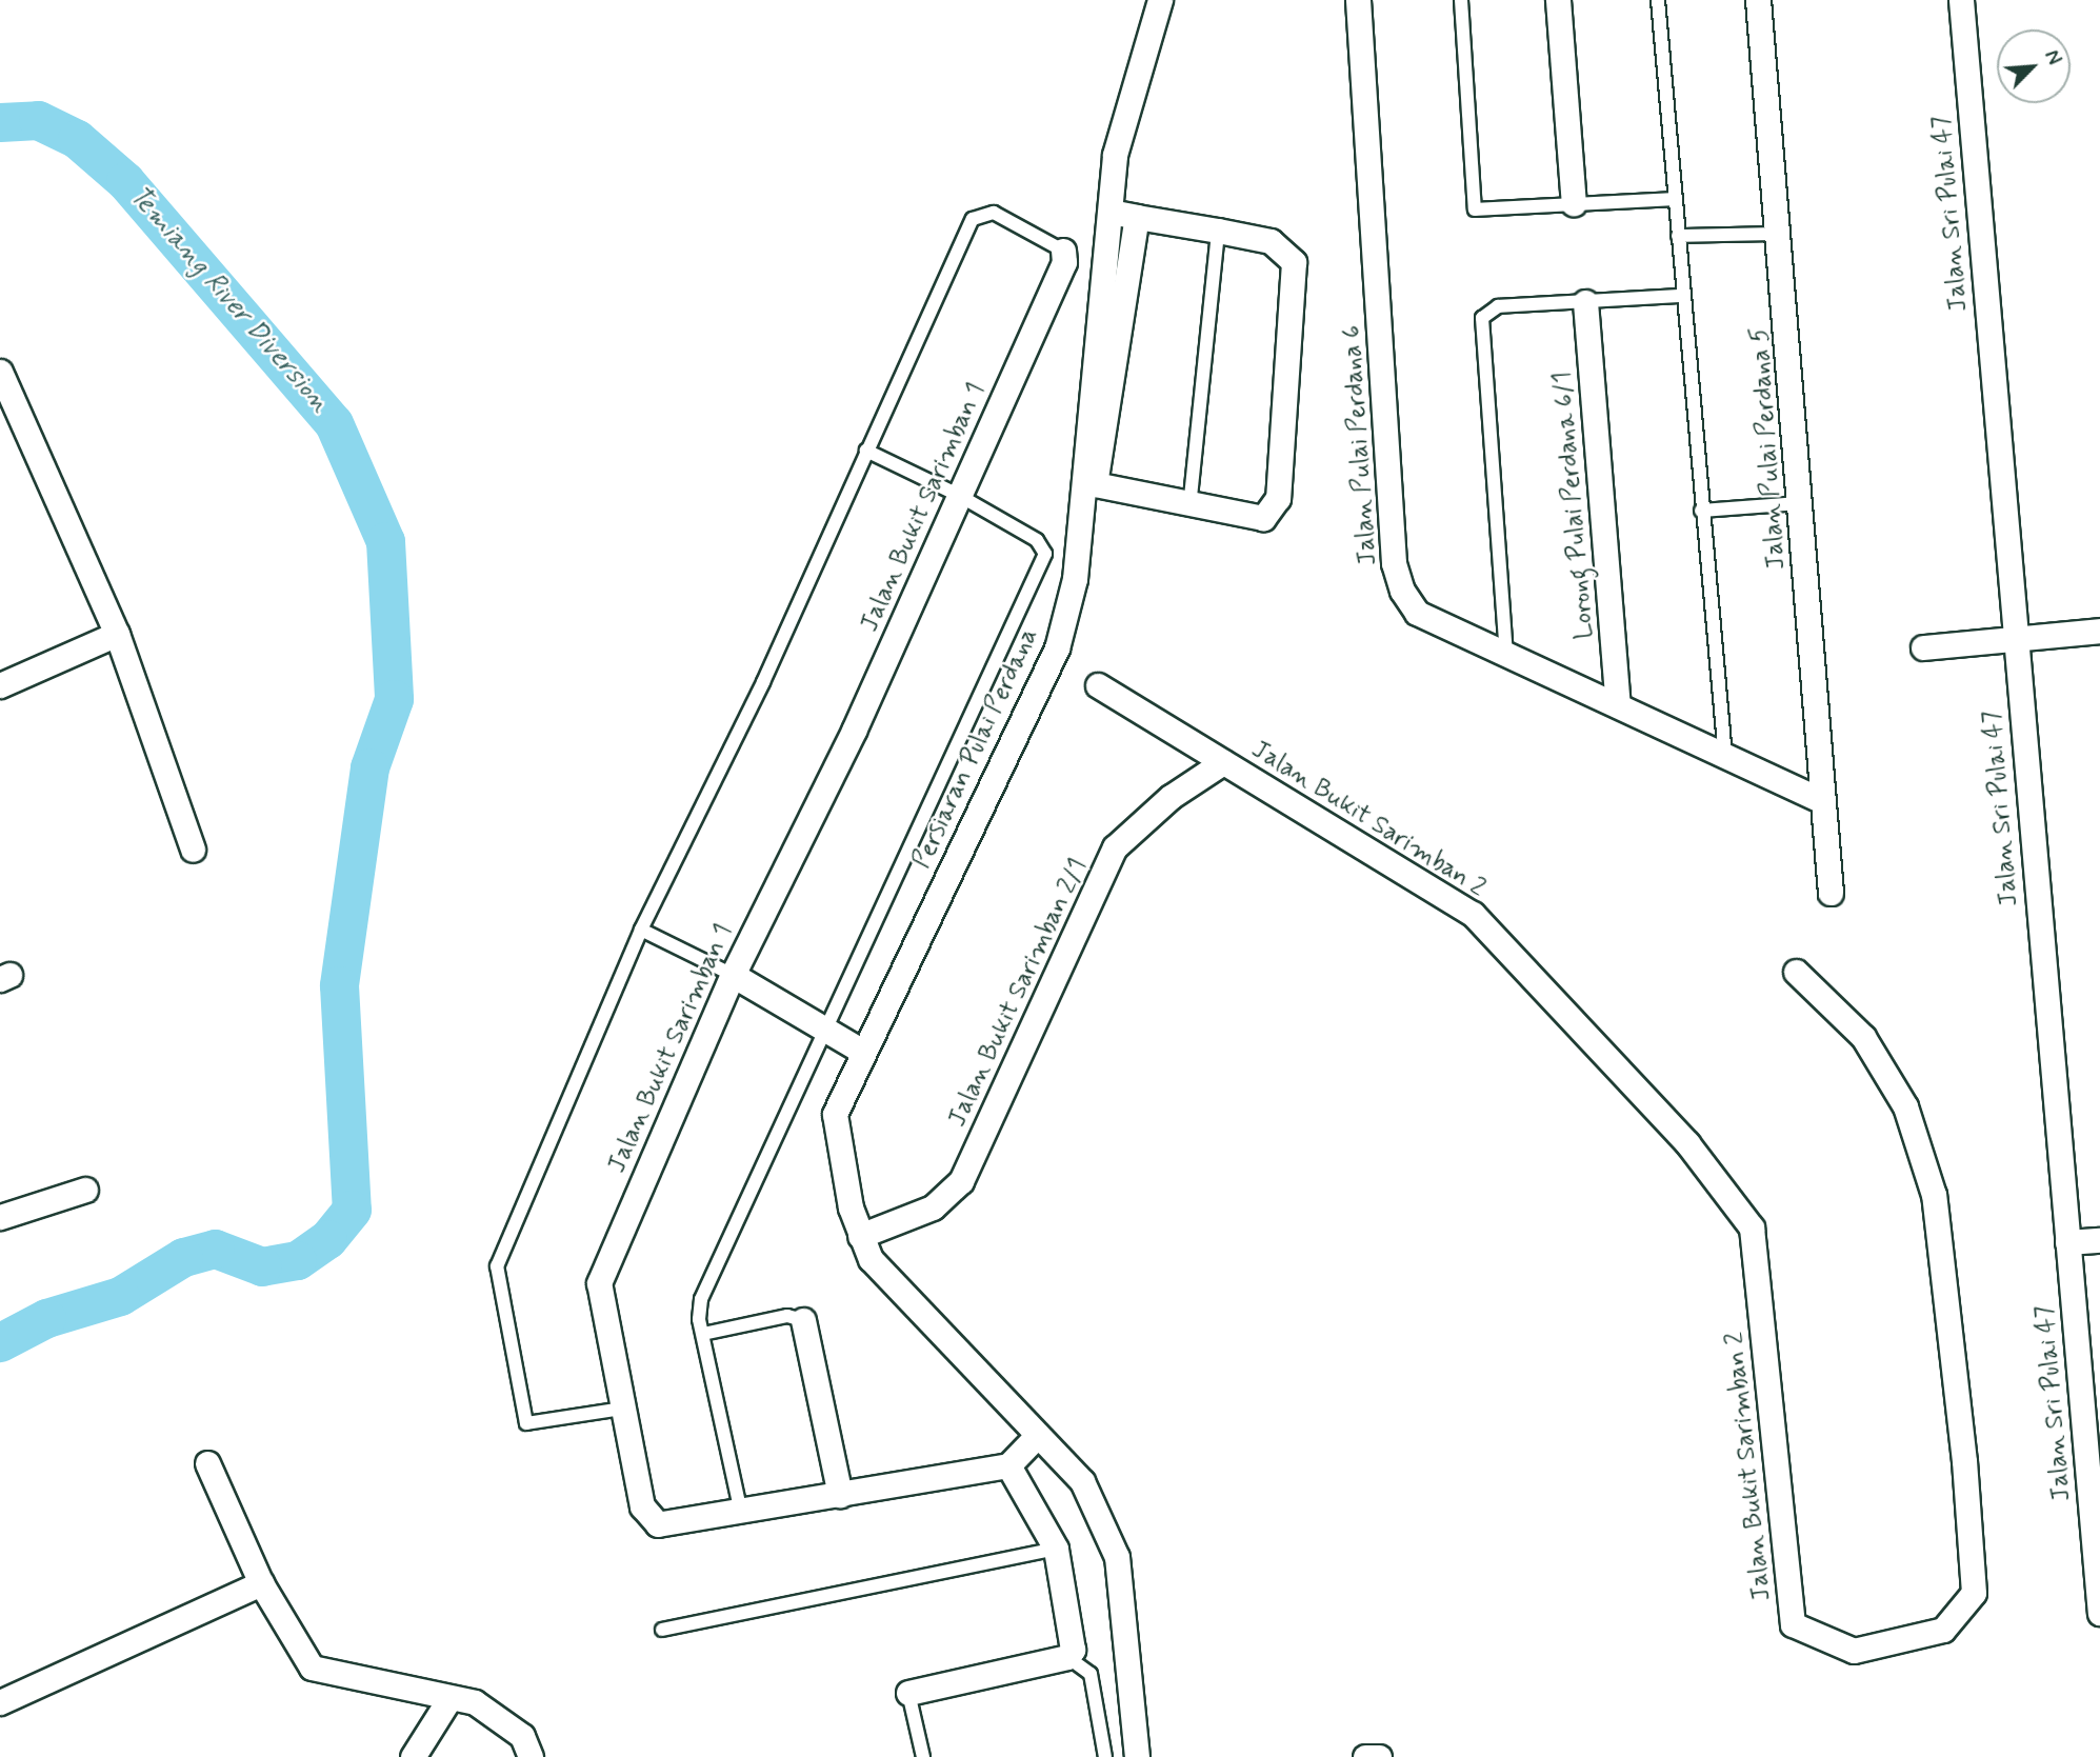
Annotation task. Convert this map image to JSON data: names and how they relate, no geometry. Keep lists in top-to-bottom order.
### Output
{
  "streets": {
    "street": [
      "Jalan Sri Pulai 47",
      "Jalan Pulai Perdana 6",
      "Jalan Pulai Perdana 5",
      "Lorong Pulai Perdana 6/1",
      "Jalan Bukit Sarimban 1",
      "Persiaran Pulai Perdana",
      "Jalan Bukit Sarimban 2",
      "Jalan Bukit Sarimban 2/1"
    ]
  },
  "crossings": [
    ["Jalan Pulai Perdana 6", "Jalan Pulai Perdana 5"],
    ["Jalan Pulai Perdana 6", "Lorong Pulai Perdana 6/1"],
    ["Persiaran Pulai Perdana", "Jalan Bukit Sarimban 2/1"],
    ["Jalan Bukit Sarimban 2", "Jalan Bukit Sarimban 2/1"]
  ],
  "water": ["Temiang River Diversion"],
  "north": "top right"
}
